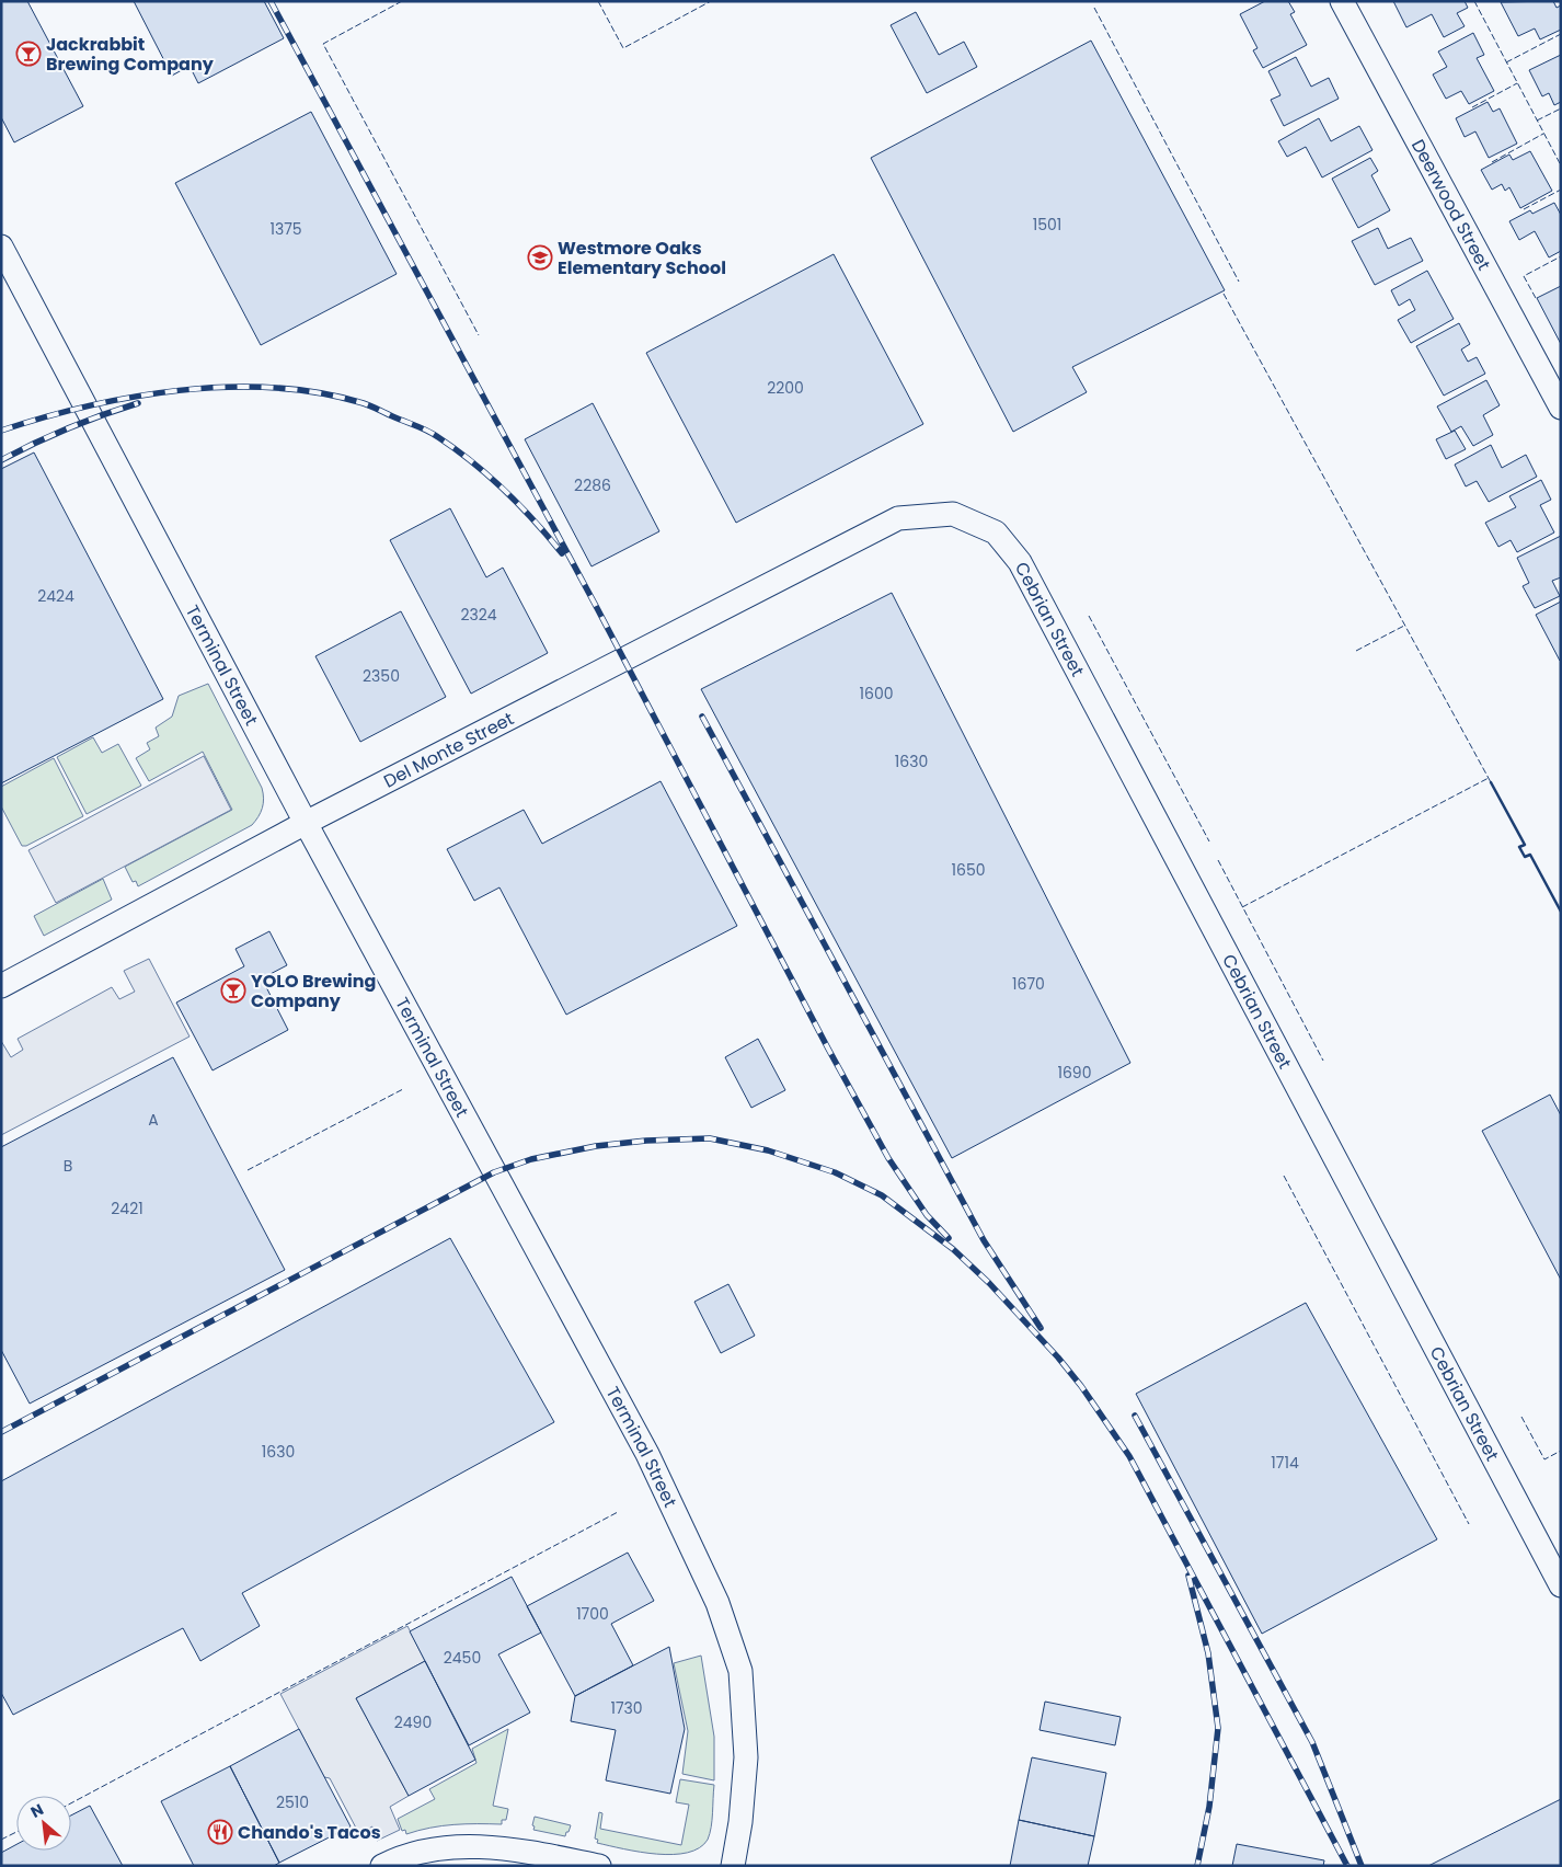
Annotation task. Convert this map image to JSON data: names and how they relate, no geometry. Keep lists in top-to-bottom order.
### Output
{
  "streets": {
    "street": [
      "Deerwood Street",
      "Cebrian Street",
      "Terminal Street",
      "Del Monte Street"
    ]
  },
  "crossings": [
    ["Cebrian Street", "Del Monte Street"],
    ["Terminal Street", "Del Monte Street"]
  ],
  "places": {
    "bar": ["Jackrabbit Brewing Company", "YOLO Brewing Company"],
    "school or university": ["Westmore Oaks Elementary School"],
    "restaurant": ["Chando's Tacos"]
  },
  "house_numbers": [
    "1501",
    "1375",
    "2200",
    "2286",
    "2424",
    "2324",
    "2350",
    "1600",
    "1630",
    "1650",
    "1670",
    "1690",
    "A",
    "B",
    "2421",
    "1630",
    "1714",
    "1700",
    "2450",
    "1730",
    "2490",
    "2510"
  ],
  "north": "top left"
}
